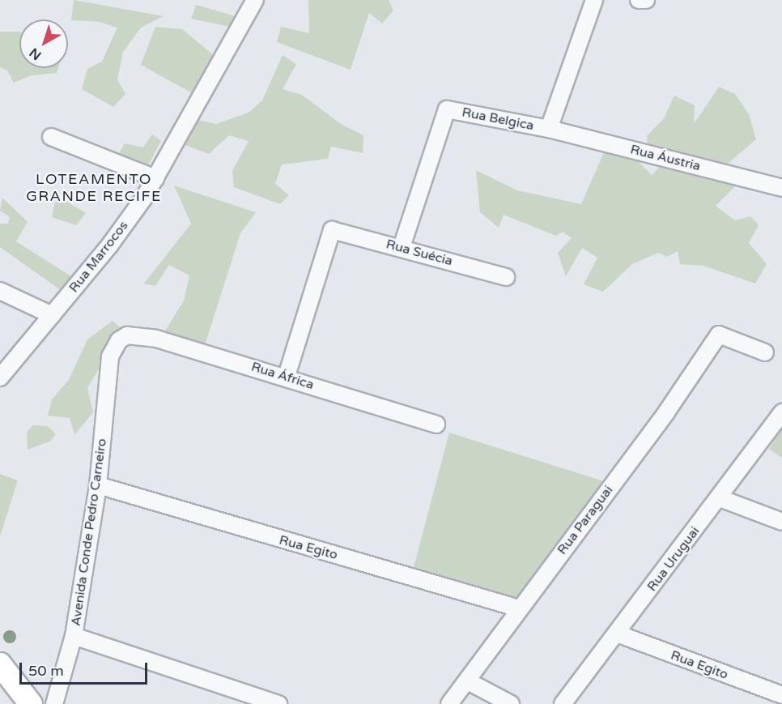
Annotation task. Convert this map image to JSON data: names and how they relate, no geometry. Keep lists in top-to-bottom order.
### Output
{
  "streets": {
    "street": [
      "Rua Belgica",
      "Rua Áustria",
      "Rua Suécia",
      "Rua Marrocos",
      "Rua África",
      "Rua Paraguai",
      "Avenida Conde Pedro Carneiro",
      "Rua Egito",
      "Rua Uruguai"
    ]
  },
  "crossings": [
    ["Rua Belgica", "Rua Áustria"],
    ["Rua Belgica", "Rua Suécia"],
    ["Rua Suécia", "Rua África"],
    ["Rua África", "Avenida Conde Pedro Carneiro"],
    ["Rua Paraguai", "Rua Egito"],
    ["Avenida Conde Pedro Carneiro", "Rua Egito"],
    ["Rua Egito", "Rua Uruguai"]
  ],
  "districts": ["LOTEAMENTO GRANDE RECIFE"],
  "scale_bar": "50 m",
  "north": "bottom left"
}
